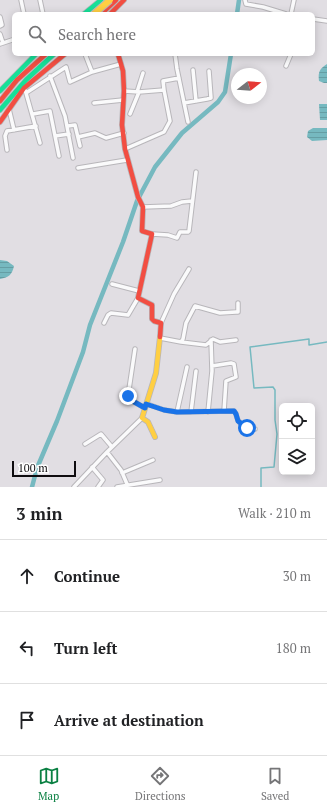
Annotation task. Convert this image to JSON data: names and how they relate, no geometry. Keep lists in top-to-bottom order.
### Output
{
  "scale_bar": "100 m",
  "north": "right",
  "page": {
    "search": "Search here",
    "scale": "100 m",
    "heading": ["3 min", "Walk · 210 m"],
    "list": [
      ["Continue", "30 m"],
      ["Turn left", "180 m"],
      "Arrive at destination"
    ],
    "nav": ["Map", "Directions", "Saved"]
  }
}
